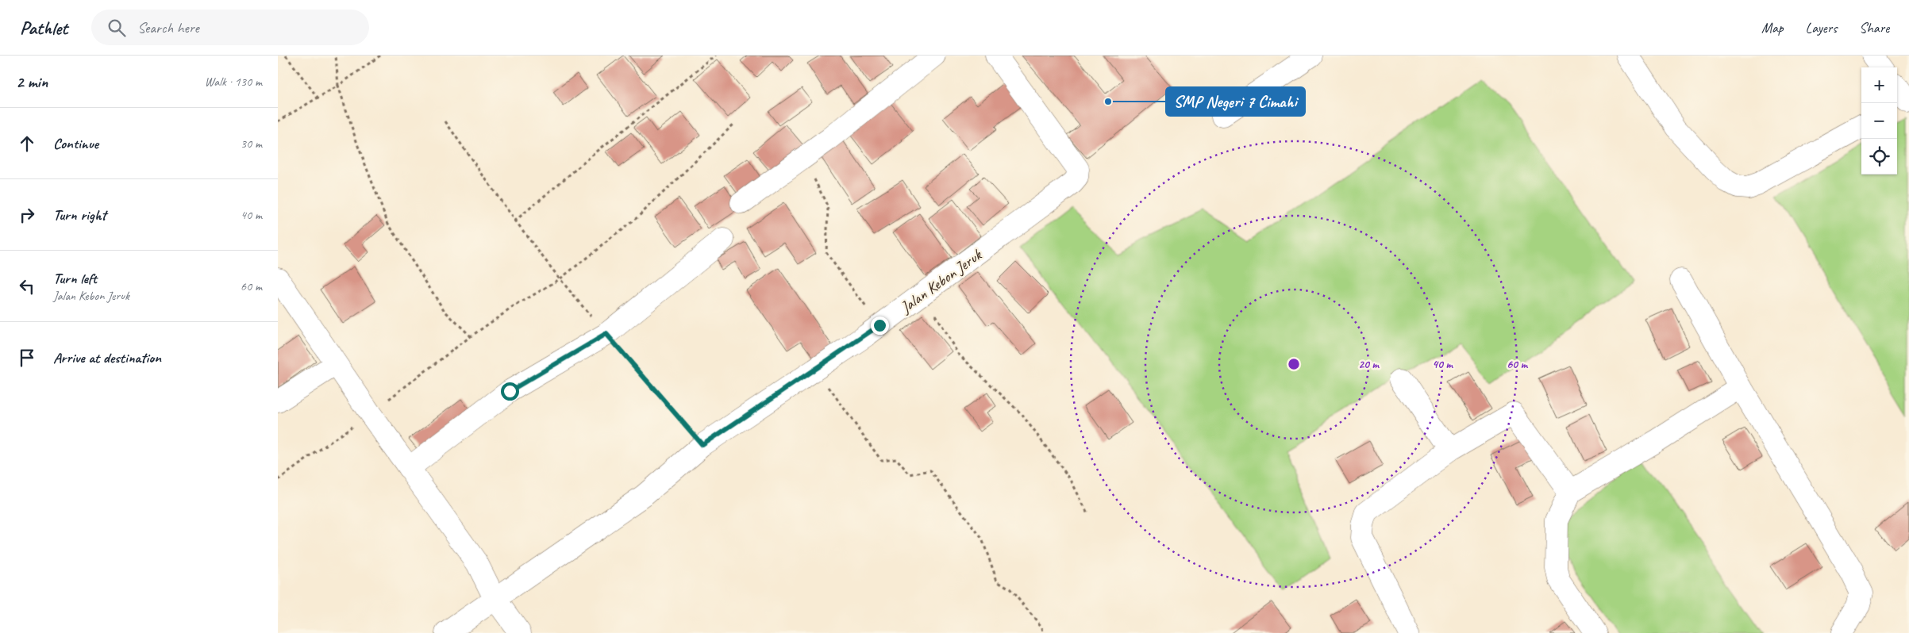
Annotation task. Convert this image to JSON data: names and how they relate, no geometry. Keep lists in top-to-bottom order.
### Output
{
  "streets": {
    "street": ["Jalan Kebon Jeruk"]
  },
  "places": ["SMP Negeri 7 Cimahi"],
  "page": {
    "header": "Pathlet",
    "search": "Search here",
    "nav": ["Map", "Layers", "Share"],
    "heading": ["2 min", "Walk · 130 m"],
    "map_buttons": ["+", "−"],
    "list": [
      ["Continue", "30 m"],
      ["Turn right", "40 m"],
      ["Turn left", "Jalan Kebon Jeruk", "60 m"],
      "Arrive at destination"
    ]
  },
  "rings": ["20 m", "40 m", "60 m"]
}
